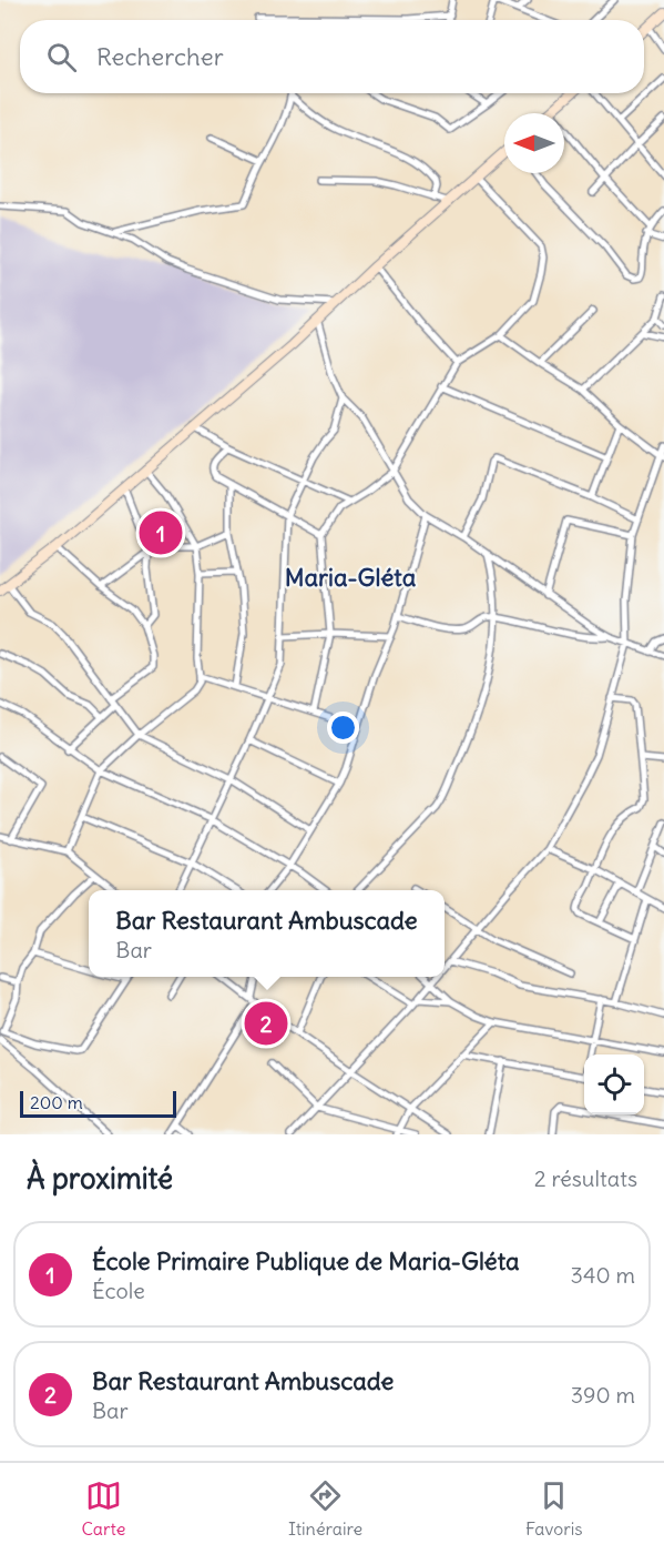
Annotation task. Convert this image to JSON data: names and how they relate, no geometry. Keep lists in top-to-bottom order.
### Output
{
  "districts": ["Maria-Gléta"],
  "scale_bar": "200 m",
  "north": "left",
  "page": {
    "search": "Rechercher",
    "pins": ["1", "2"],
    "popup": ["Bar Restaurant Ambuscade", "Bar"],
    "scale": "200 m",
    "heading": ["À proximité", "2 résultats"],
    "list": [
      {
        "mark": "1",
        "name": "École Primaire Publique de Maria-Gléta",
        "note": "École",
        "value": "340 m"
      },
      {
        "mark": "2",
        "name": "Bar Restaurant Ambuscade",
        "note": "Bar",
        "value": "390 m"
      }
    ],
    "nav": ["Carte", "Itinéraire", "Favoris"]
  }
}
